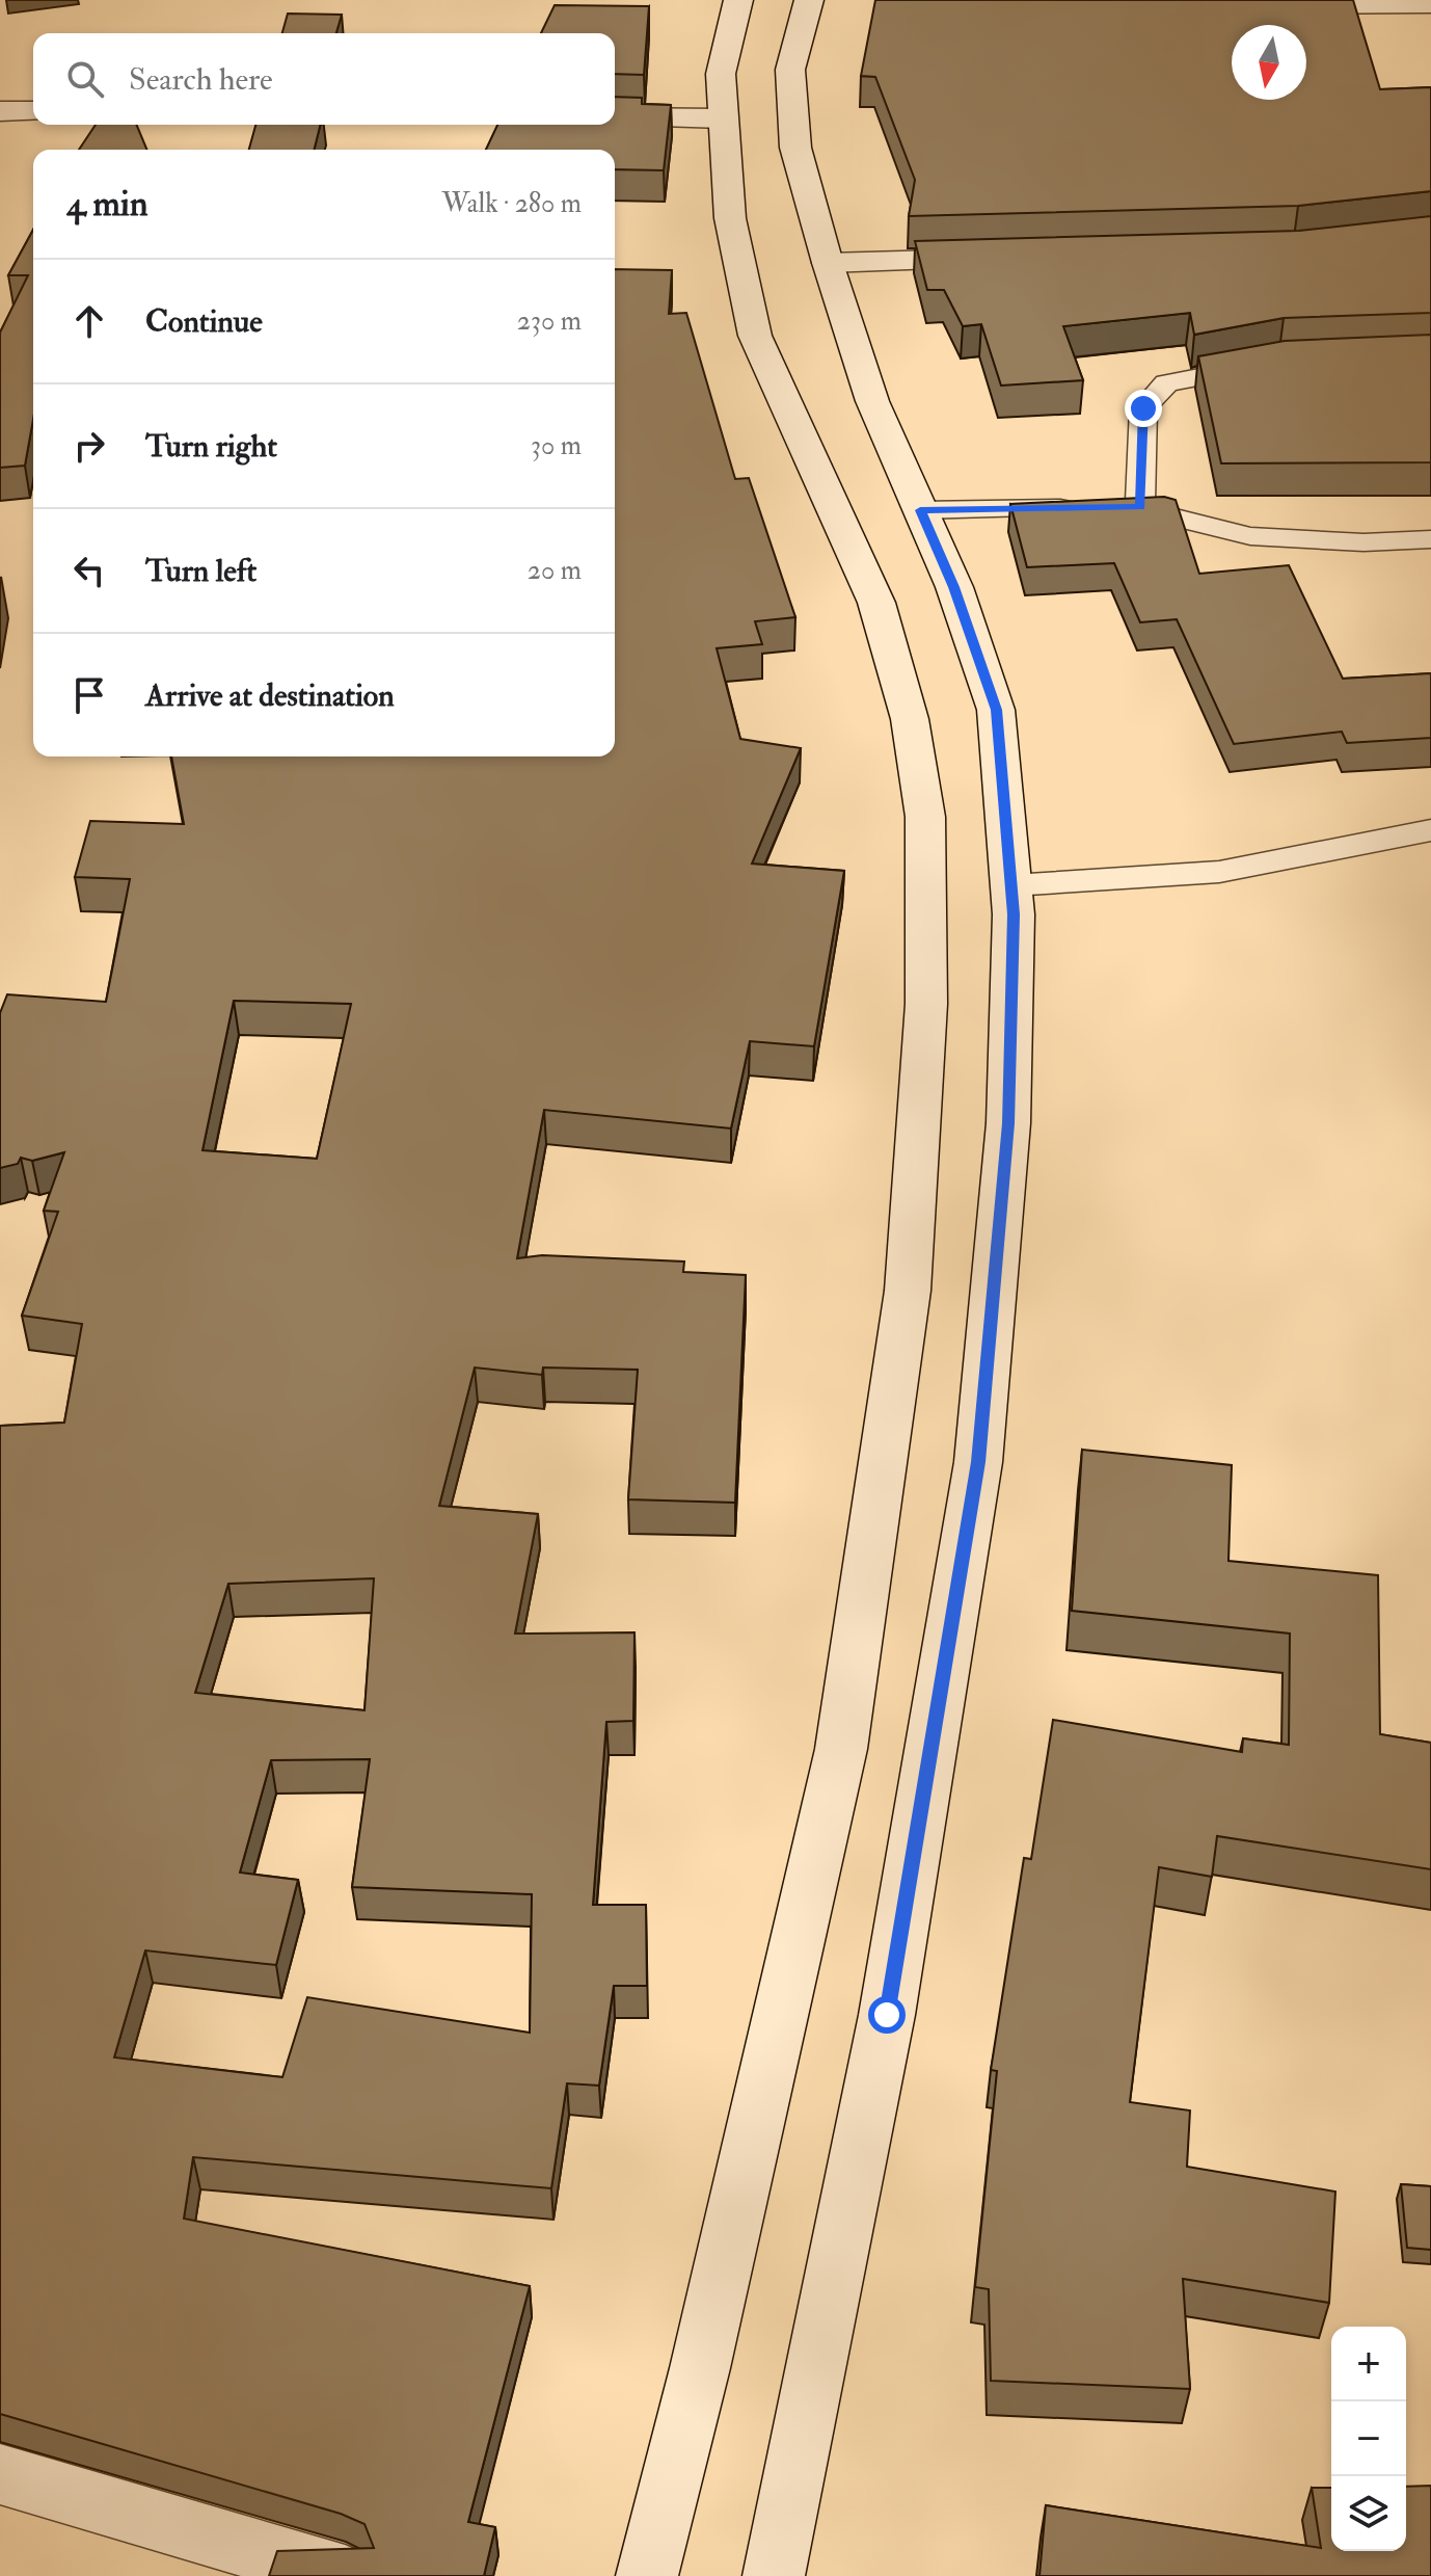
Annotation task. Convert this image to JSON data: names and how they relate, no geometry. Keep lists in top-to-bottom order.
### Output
{
  "north": "bottom",
  "page": {
    "search": "Search here",
    "heading": ["4 min", "Walk · 280 m"],
    "list": [
      ["Continue", "230 m"],
      ["Turn right", "30 m"],
      ["Turn left", "20 m"],
      "Arrive at destination"
    ],
    "map_buttons": ["+", "−"]
  }
}
